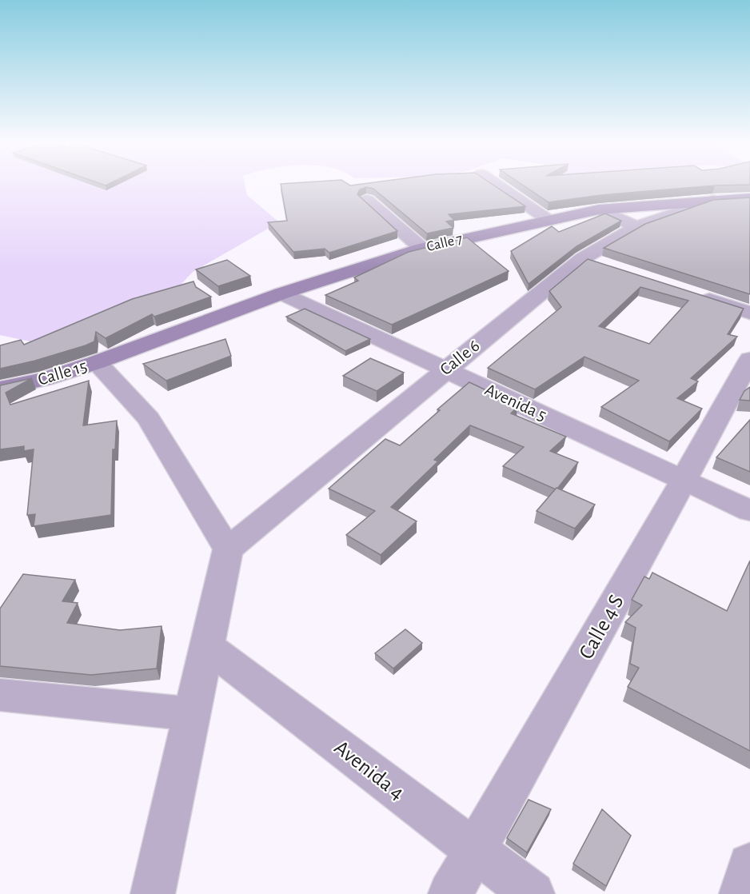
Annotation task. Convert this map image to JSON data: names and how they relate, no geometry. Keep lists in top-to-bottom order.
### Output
{
  "streets": {
    "main road": ["Calle 7", "Calle 15"],
    "street": [
      "Calle 6",
      "Avenida 5",
      "Calle 4 S",
      "Avenida 4"
    ]
  },
  "crossings": [
    ["Calle 7", "Calle 6"],
    ["Calle 7", "Calle 15"],
    ["Calle 7", "Avenida 5"],
    ["Calle 6", "Avenida 5"],
    ["Avenida 5", "Calle 4 S"],
    ["Calle 4 S", "Avenida 4"]
  ]
}
